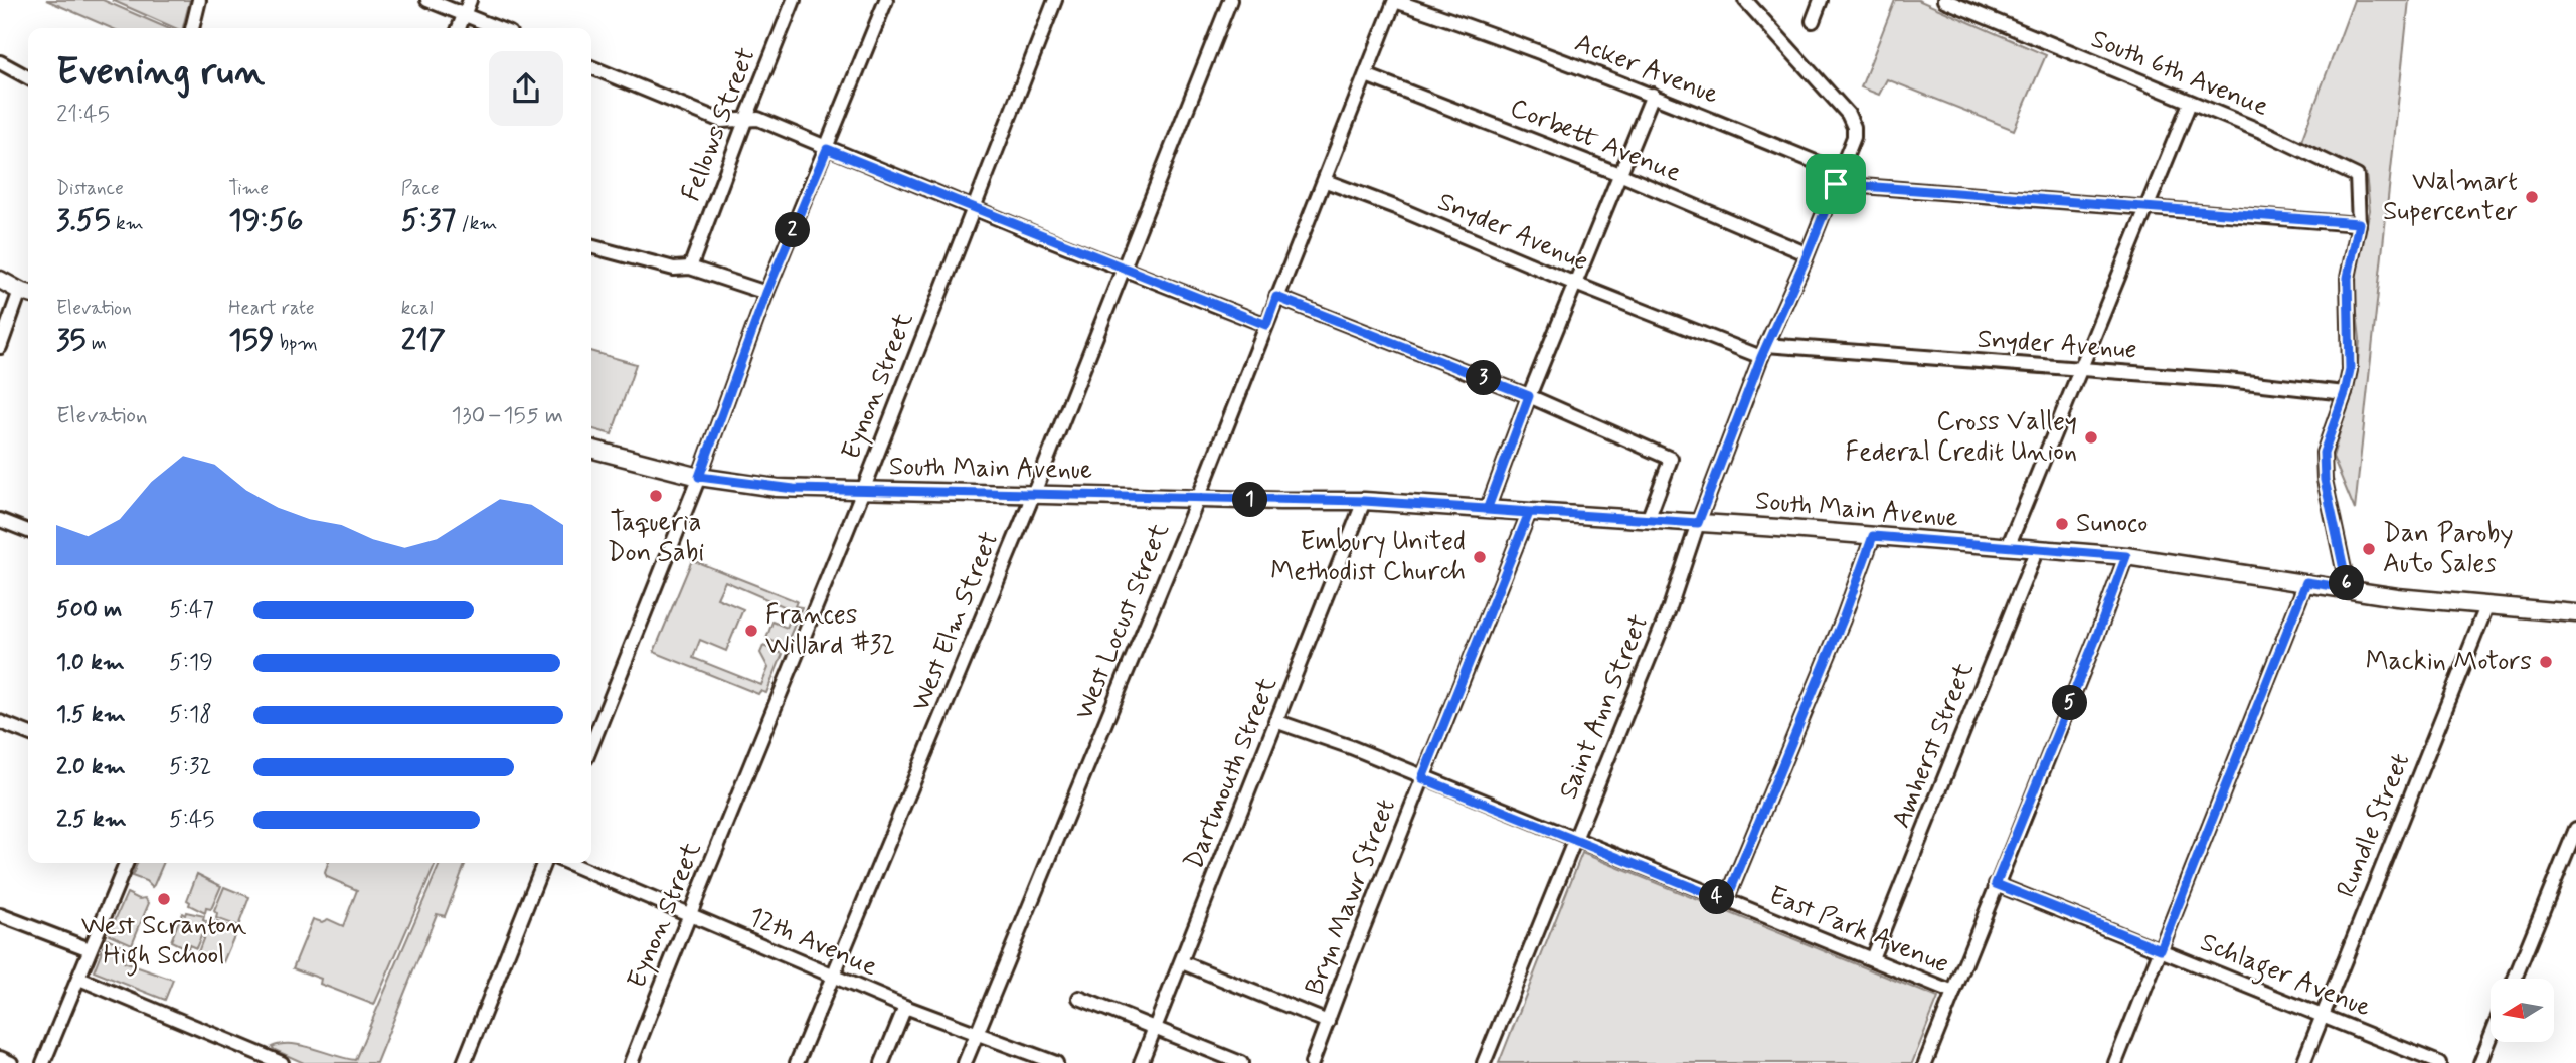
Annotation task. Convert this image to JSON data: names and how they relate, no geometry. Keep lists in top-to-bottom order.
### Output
{
  "streets": {
    "main road": ["South Main Avenue"],
    "street": [
      "Acker Avenue",
      "South 6th Avenue",
      "Fellows Street",
      "Corbett Avenue",
      "Snyder Avenue",
      "Eynon Street",
      "West Elm Street",
      "West Locust Street",
      "Saint Ann Street",
      "Amherst Street",
      "Dartmouth Street",
      "Rundle Street",
      "Bryn Mawr Street",
      "East Park Avenue",
      "12th Avenue",
      "Schlager Avenue"
    ]
  },
  "crossings": [
    ["Acker Avenue", "South 6th Avenue"],
    ["Acker Avenue", "West Locust Street"],
    ["Acker Avenue", "Saint Ann Street"],
    ["Corbett Avenue", "West Locust Street"],
    ["Corbett Avenue", "Saint Ann Street"],
    ["Snyder Avenue", "West Locust Street"],
    ["Snyder Avenue", "Saint Ann Street"],
    ["Eynon Street", "South Main Avenue"],
    ["Eynon Street", "12th Avenue"],
    ["South Main Avenue", "West Elm Street"],
    ["South Main Avenue", "West Locust Street"],
    ["South Main Avenue", "Saint Ann Street"],
    ["South Main Avenue", "Amherst Street"],
    ["South Main Avenue", "Dartmouth Street"],
    ["South Main Avenue", "Rundle Street"],
    ["South Main Avenue", "Bryn Mawr Street"],
    ["West Elm Street", "12th Avenue"],
    ["West Locust Street", "12th Avenue"],
    ["Saint Ann Street", "East Park Avenue"],
    ["Amherst Street", "East Park Avenue"],
    ["Dartmouth Street", "East Park Avenue"],
    ["Rundle Street", "Schlager Avenue"],
    ["Bryn Mawr Street", "East Park Avenue"]
  ],
  "places": [
    "Walmart Supercenter",
    "Cross Valley Federal Credit Union",
    "Taqueria Don Sabi",
    "Sunoco",
    "Dan Paroby Auto Sales",
    "Embury United Methodist Church",
    "Frances Willard #32",
    "Mackin Motors",
    "West Scranton High School"
  ],
  "north": "left",
  "page": {
    "heading": ["Evening run", "21:45"],
    "stats": [
      ["Distance", "3.55 km"],
      ["Time", "19:56"],
      ["Pace", "5:37 /km"],
      ["Elevation", "35 m"],
      ["Heart rate", "159 bpm"],
      ["kcal", "217"]
    ],
    "pins": [
      "2",
      "3",
      "1",
      "6",
      "5",
      "4"
    ],
    "chart": ["Elevation", "130–155 m"],
    "list": [
      {
        "name": "500 m",
        "note": "5:47"
      },
      {
        "name": "1.0 km",
        "note": "5:19"
      },
      {
        "name": "1.5 km",
        "note": "5:18"
      },
      {
        "name": "2.0 km",
        "note": "5:32"
      },
      {
        "name": "2.5 km",
        "note": "5:45"
      }
    ]
  }
}
